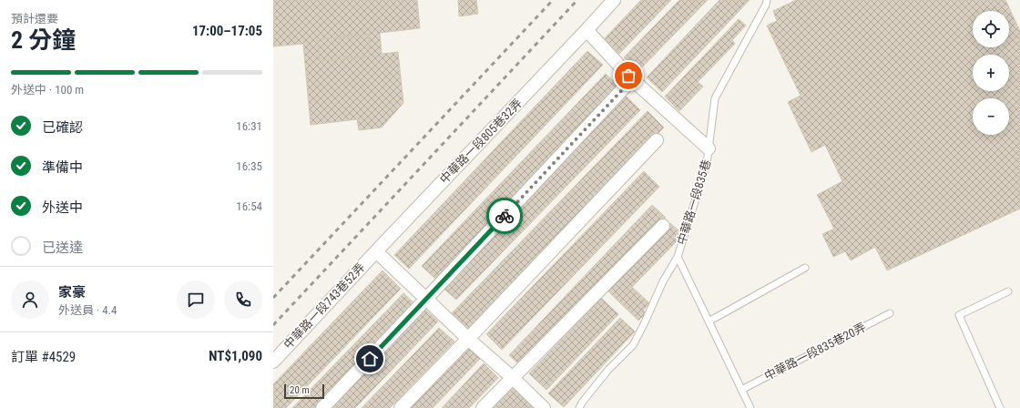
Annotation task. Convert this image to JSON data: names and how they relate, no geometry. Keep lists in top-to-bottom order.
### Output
{
  "streets": {
    "street": ["中華路一段805巷32弄", "中華路一段835巷", "中華路一段743巷52弄"],
    "lane": ["中華路一段835巷20弄"]
  },
  "crossings": [
    ["中華路一段805巷32弄", "中華路一段835巷"],
    ["中華路一段805巷32弄", "中華路一段743巷52弄"],
    ["中華路一段835巷", "中華路一段835巷20弄"]
  ],
  "scale_bar": "20 m",
  "page": {
    "heading": ["2 分鐘", "預計還要", "17:00–17:05"],
    "panel": [
      "家豪",
      "外送員 · 4.4",
      "訂單 #4529",
      "NT$1,090"
    ],
    "map_buttons": ["+", "−"],
    "bar": "外送中 · 100 m",
    "list": [
      ["已確認", "16:31"],
      ["準備中", "16:35"],
      ["外送中", "16:54"],
      "已送達"
    ],
    "scale": "20 m"
  }
}
